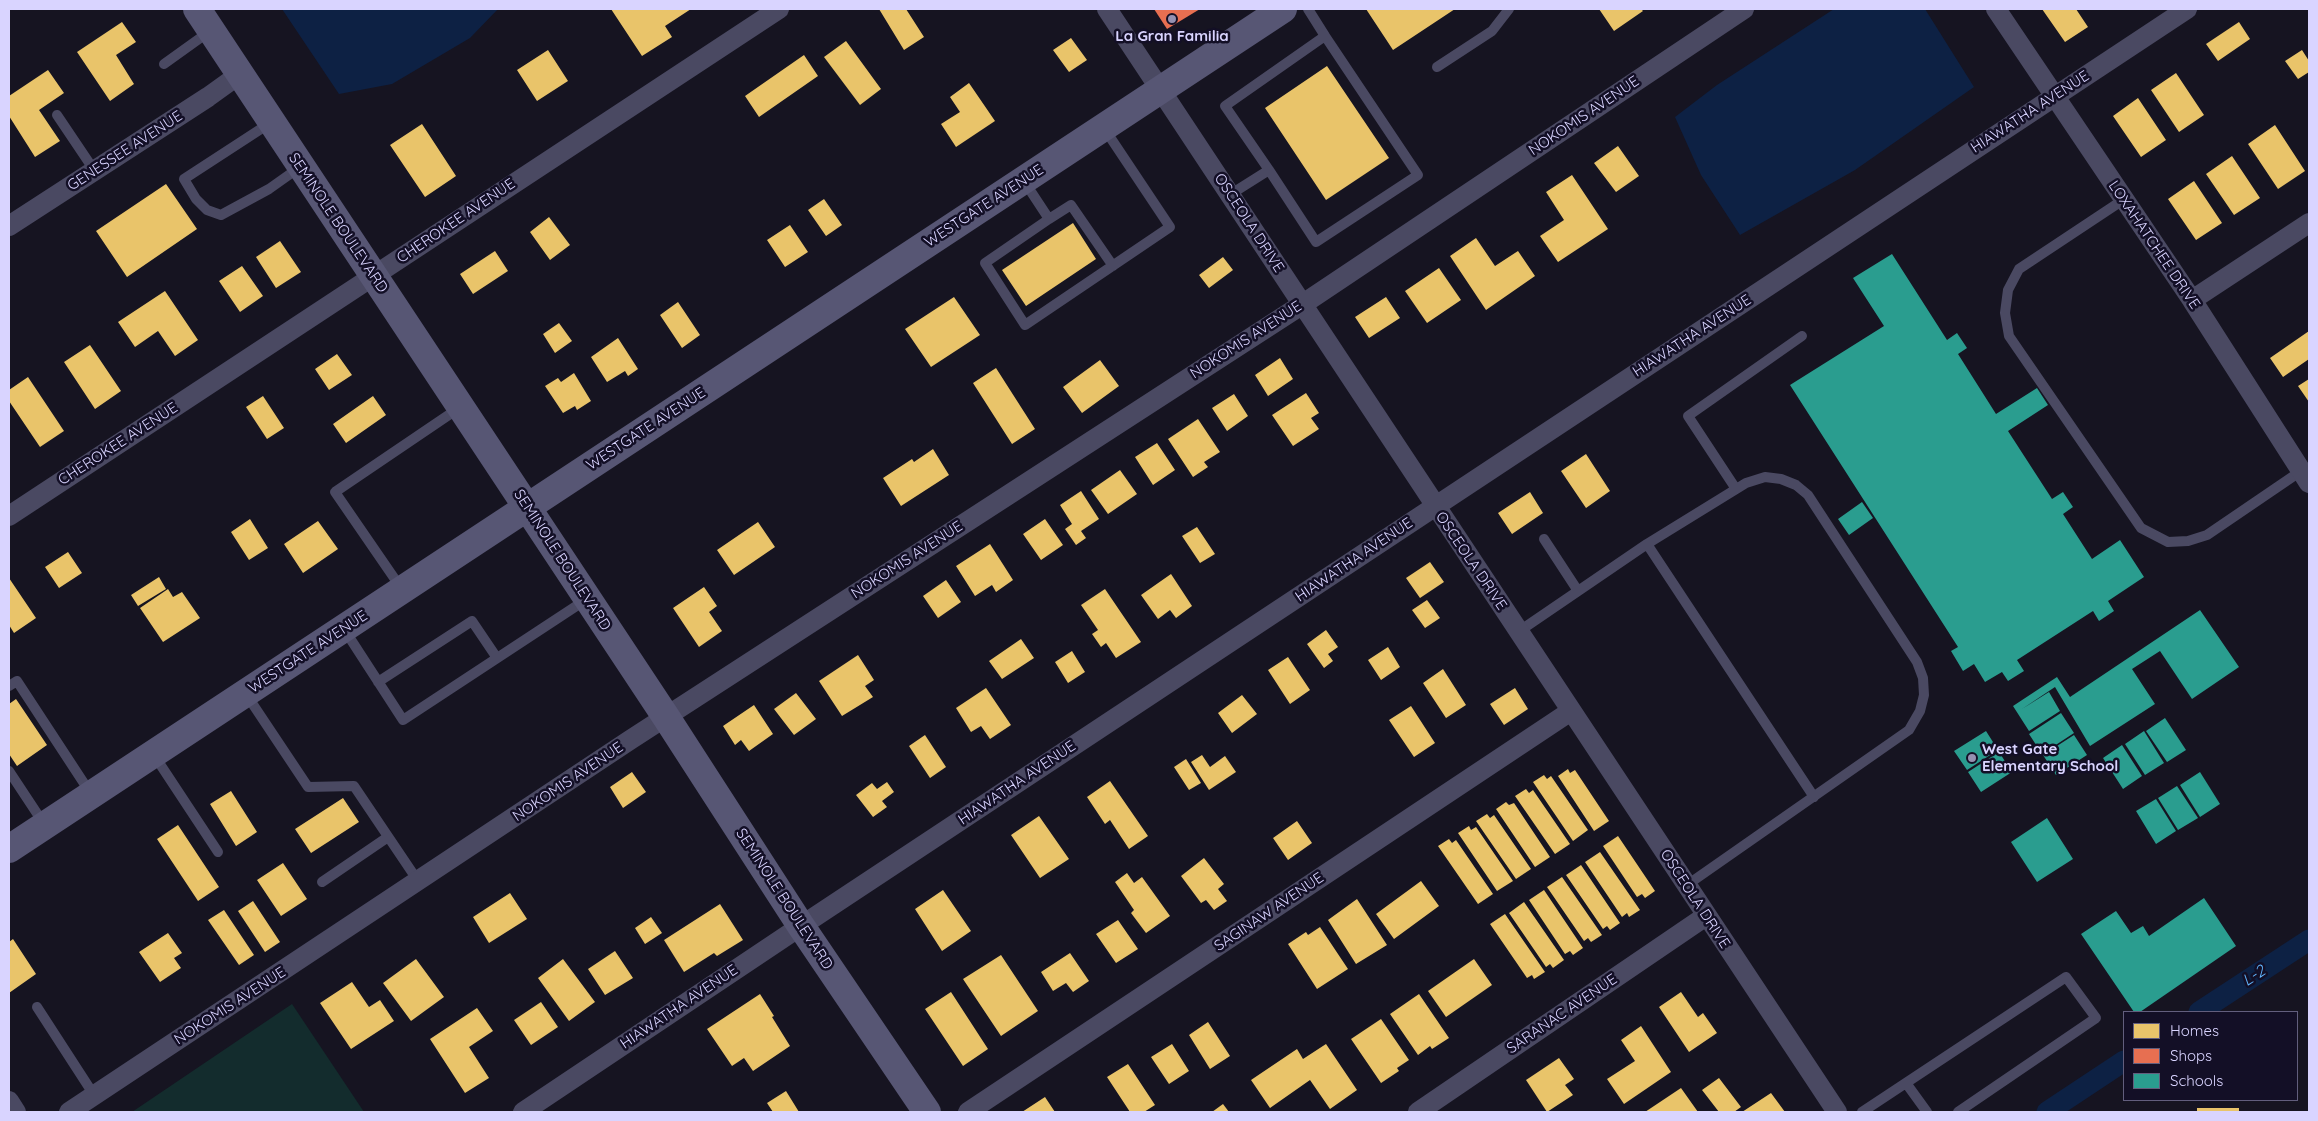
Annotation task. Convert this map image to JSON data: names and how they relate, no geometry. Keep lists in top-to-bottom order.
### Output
{
  "streets": {
    "street": [
      "HIAWATHA AVENUE",
      "NOKOMIS AVENUE",
      "GENESSEE AVENUE",
      "WESTGATE AVENUE",
      "CHEROKEE AVENUE",
      "SEMINOLE BOULEVARD",
      "OSCEOLA DRIVE",
      "LOXAHATCHEE DRIVE",
      "SAGINAW AVENUE",
      "SARANAC AVENUE"
    ]
  },
  "crossings": [
    ["HIAWATHA AVENUE", "SEMINOLE BOULEVARD"],
    ["HIAWATHA AVENUE", "OSCEOLA DRIVE"],
    ["HIAWATHA AVENUE", "LOXAHATCHEE DRIVE"],
    ["NOKOMIS AVENUE", "SEMINOLE BOULEVARD"],
    ["NOKOMIS AVENUE", "OSCEOLA DRIVE"],
    ["GENESSEE AVENUE", "SEMINOLE BOULEVARD"],
    ["WESTGATE AVENUE", "SEMINOLE BOULEVARD"],
    ["WESTGATE AVENUE", "OSCEOLA DRIVE"],
    ["CHEROKEE AVENUE", "SEMINOLE BOULEVARD"],
    ["OSCEOLA DRIVE", "SAGINAW AVENUE"],
    ["OSCEOLA DRIVE", "SARANAC AVENUE"]
  ],
  "water": ["L-2"],
  "places": ["La Gran Familia", "West Gate Elementary School"],
  "legend": ["Homes", "Shops", "Schools"]
}
